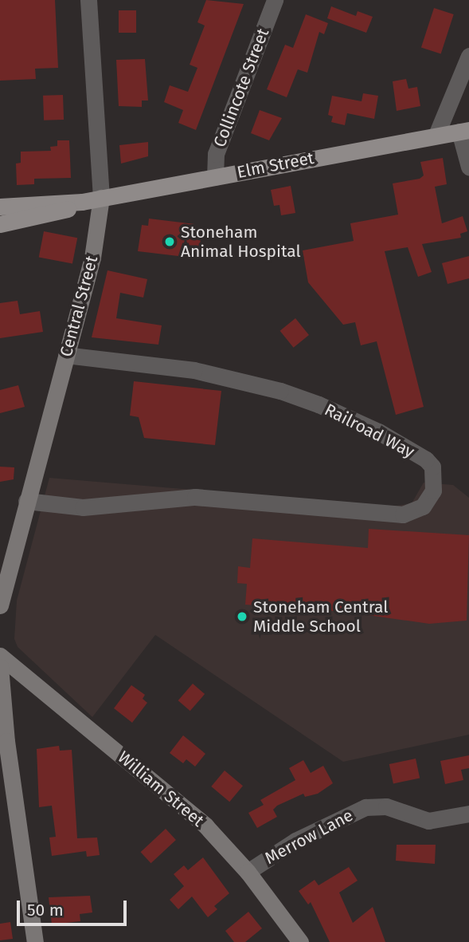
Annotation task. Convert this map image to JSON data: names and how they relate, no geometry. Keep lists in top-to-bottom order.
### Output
{
  "streets": {
    "main road": ["Elm Street"],
    "street": [
      "Collincote Street",
      "Central Street",
      "Railroad Way",
      "William Street",
      "Merrow Lane"
    ]
  },
  "crossings": [
    ["Collincote Street", "Elm Street"],
    ["Elm Street", "Central Street"],
    ["Central Street", "Railroad Way"],
    ["William Street", "Merrow Lane"]
  ],
  "places": ["Stoneham Animal Hospital", "Stoneham Central Middle School"],
  "scale_bar": "50 m"
}
